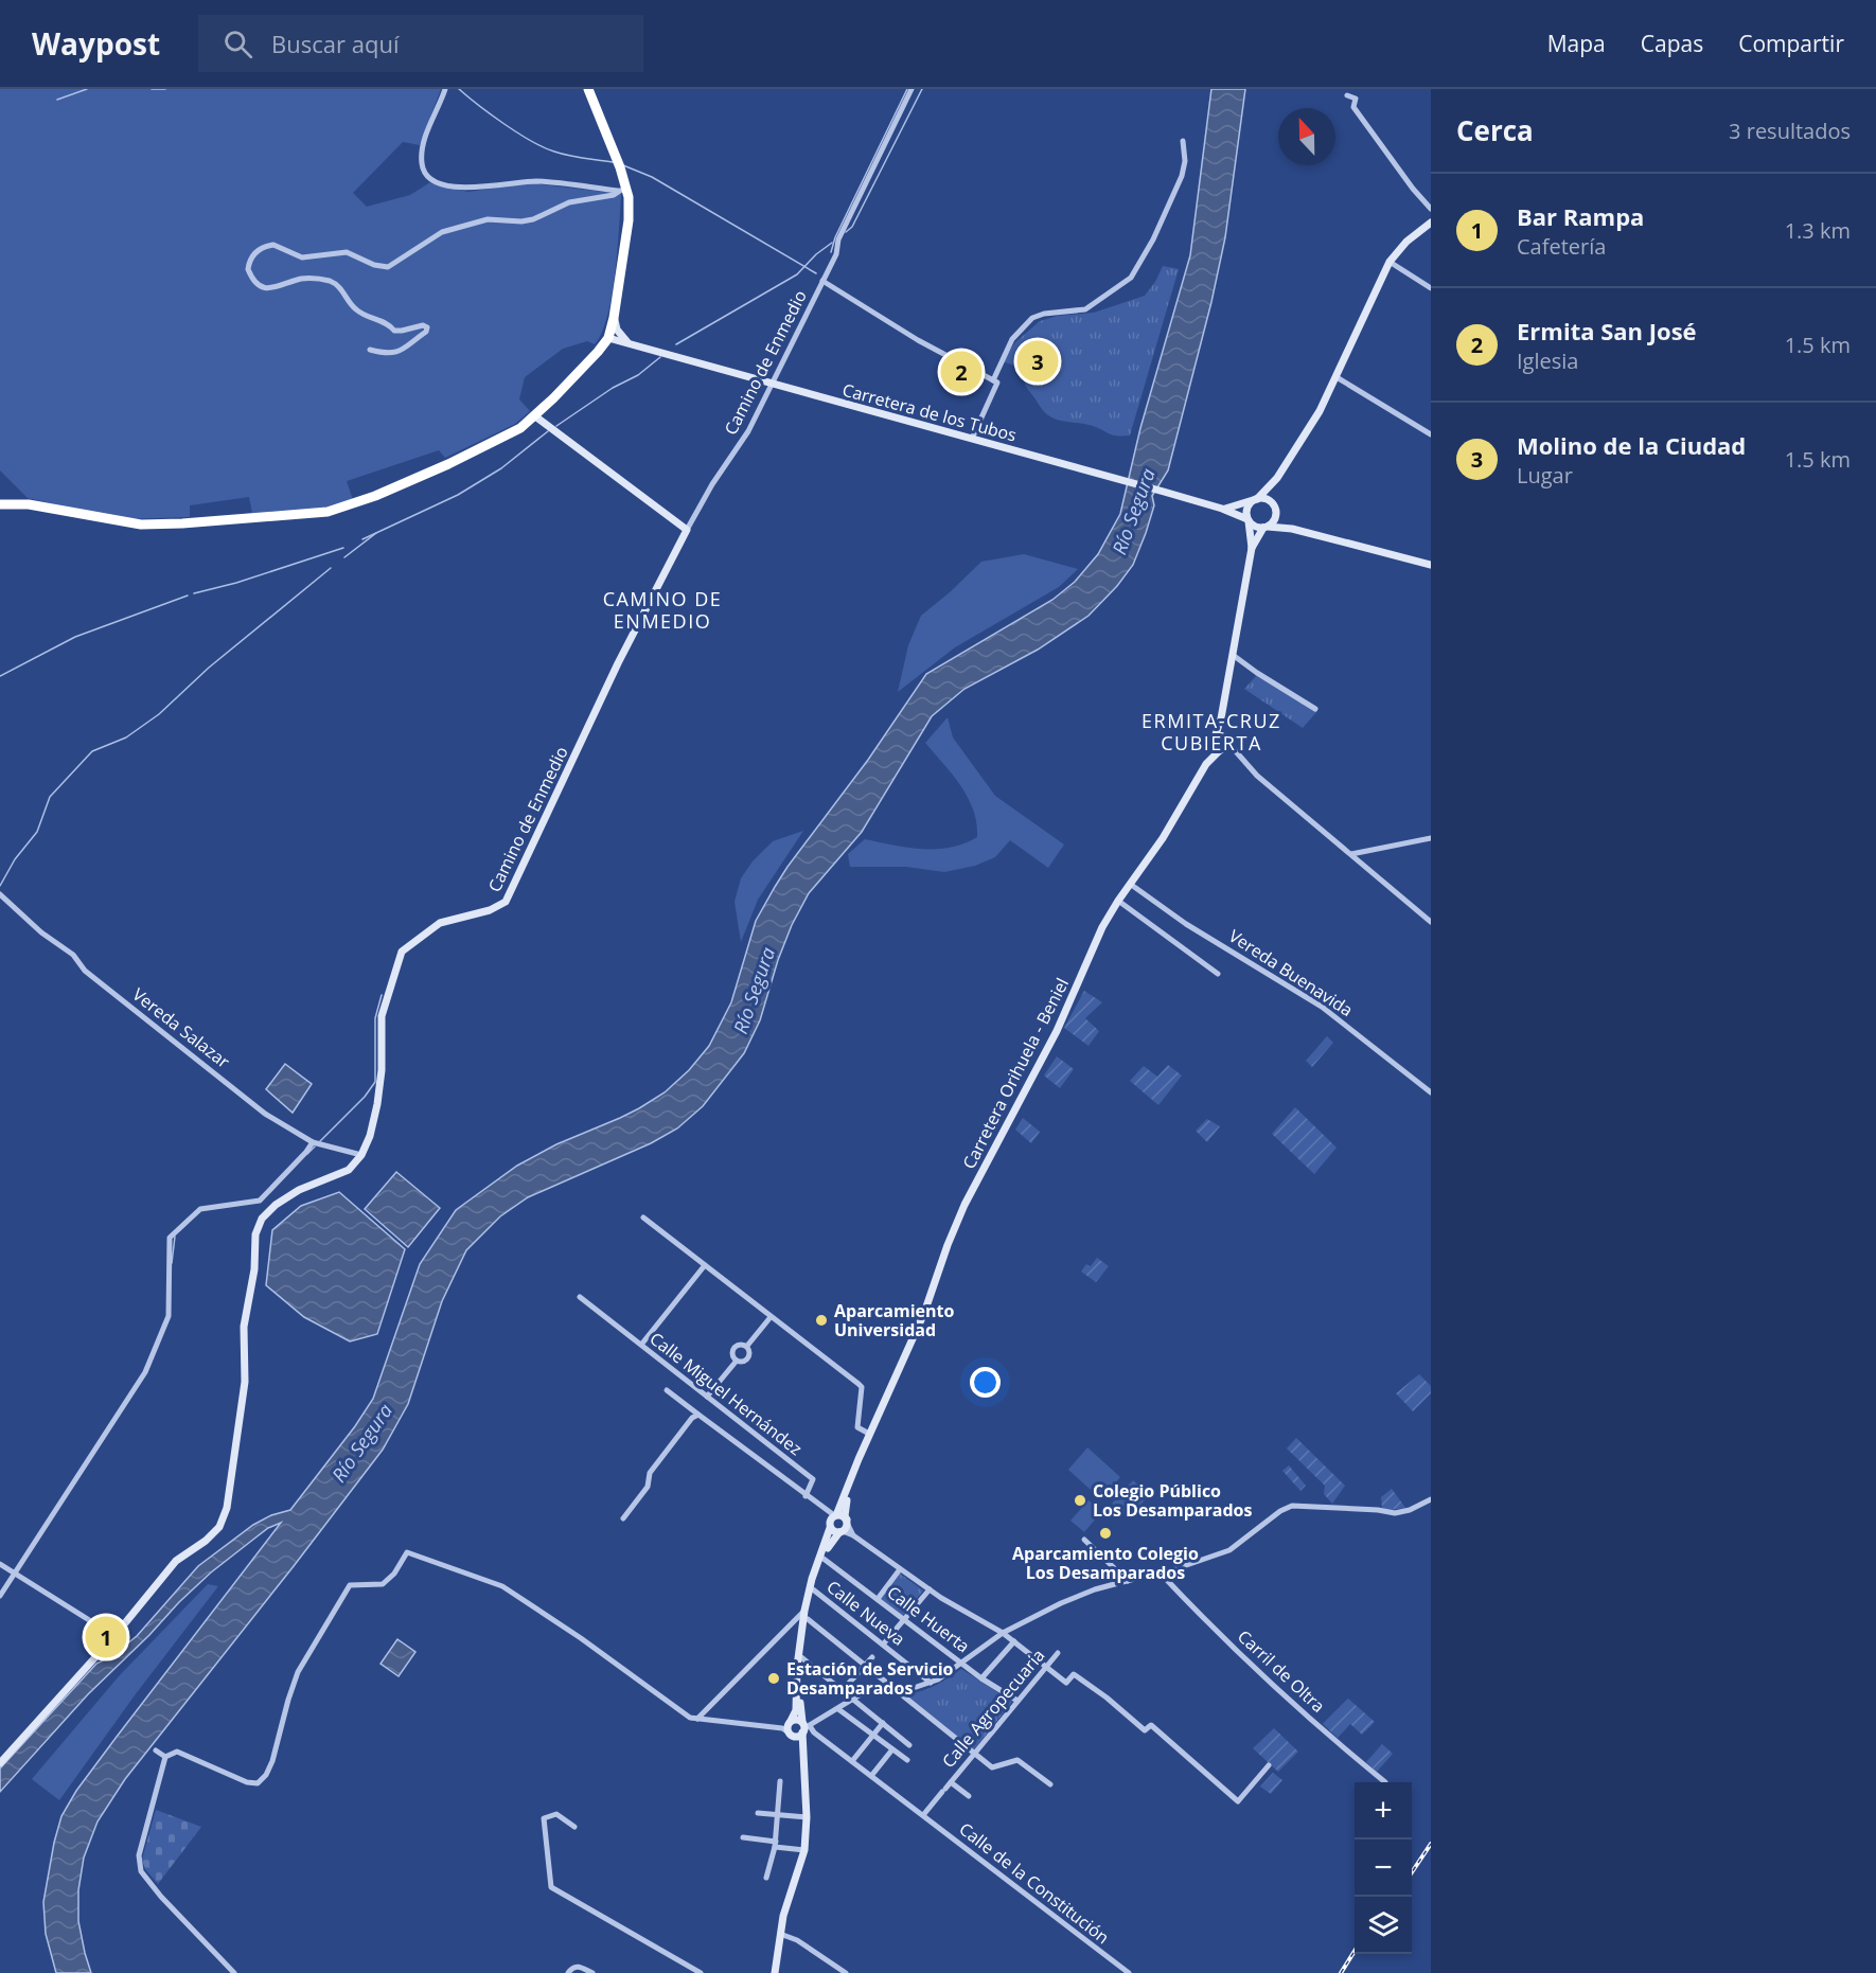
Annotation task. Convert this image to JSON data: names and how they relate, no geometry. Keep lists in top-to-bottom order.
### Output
{
  "streets": {
    "main road": ["Camino de Enmedio", "Carretera de los Tubos", "Carretera Orihuela - Beniel"],
    "street": [
      "Vereda Buenavida",
      "Vereda Salazar",
      "Calle Miguel Hernández",
      "Calle Nueva",
      "Calle Huerta",
      "Carril de Oltra",
      "Calle Agropecuaria",
      "Calle de la Constitución"
    ]
  },
  "crossings": [
    ["Camino de Enmedio", "Carretera de los Tubos"],
    ["Camino de Enmedio", "Vereda Salazar"],
    ["Carretera de los Tubos", "Carretera Orihuela - Beniel"],
    ["Vereda Buenavida", "Carretera Orihuela - Beniel"],
    ["Carretera Orihuela - Beniel", "Calle Nueva"],
    ["Carretera Orihuela - Beniel", "Calle Huerta"],
    ["Carretera Orihuela - Beniel", "Calle de la Constitución"],
    ["Calle Huerta", "Calle Agropecuaria"],
    ["Calle Agropecuaria", "Calle de la Constitución"]
  ],
  "districts": ["CAMINO DE ENMEDIO", "ERMITA-CRUZ CUBIERTA"],
  "water": ["Río Segura"],
  "places": [
    "Aparcamiento Universidad",
    "Colegio Público Los Desamparados",
    "Aparcamiento Colegio Los Desamparados",
    "Estación de Servicio Desamparados"
  ],
  "north": "top",
  "page": {
    "header": "Waypost",
    "search": "Buscar aquí",
    "nav": ["Mapa", "Capas", "Compartir"],
    "heading": ["Cerca", "3 resultados"],
    "list": [
      {
        "mark": "1",
        "name": "Bar Rampa",
        "note": "Cafetería",
        "value": "1.3 km"
      },
      {
        "mark": "2",
        "name": "Ermita San José",
        "note": "Iglesia",
        "value": "1.5 km"
      },
      {
        "mark": "3",
        "name": "Molino de la Ciudad",
        "note": "Lugar",
        "value": "1.5 km"
      }
    ],
    "pins": ["3", "2", "1"],
    "map_buttons": ["+", "−"]
  }
}
